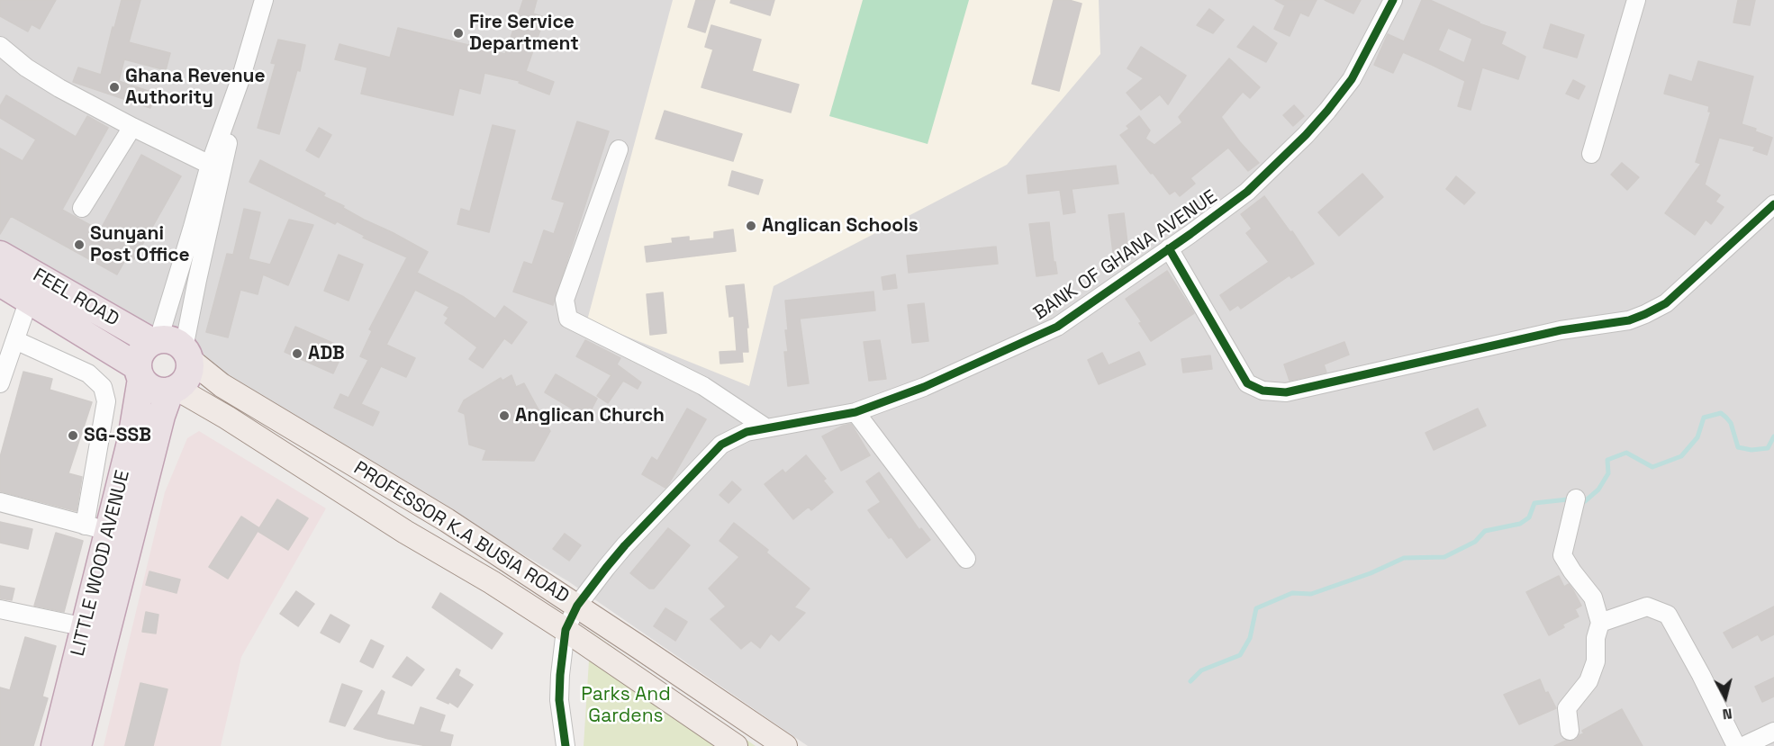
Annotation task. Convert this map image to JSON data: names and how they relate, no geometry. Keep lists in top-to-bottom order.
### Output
{
  "streets": {
    "highway": ["FEEL ROAD", "LITTLE WOOD AVENUE"],
    "main road": ["PROFESSOR K.A BUSIA ROAD"],
    "street": ["BANK OF GHANA AVENUE"]
  },
  "crossings": [
    ["BANK OF GHANA AVENUE", "PROFESSOR K.A BUSIA ROAD"],
    ["FEEL ROAD", "PROFESSOR K.A BUSIA ROAD"],
    ["FEEL ROAD", "LITTLE WOOD AVENUE"],
    ["PROFESSOR K.A BUSIA ROAD", "LITTLE WOOD AVENUE"]
  ],
  "parks": ["Parks And Gardens"],
  "places": [
    "Fire Service Department",
    "Ghana Revenue Authority",
    "Anglican Schools",
    "Sunyani Post Office",
    "ADB",
    "Anglican Church",
    "SG-SSB"
  ],
  "north": "bottom"
}
